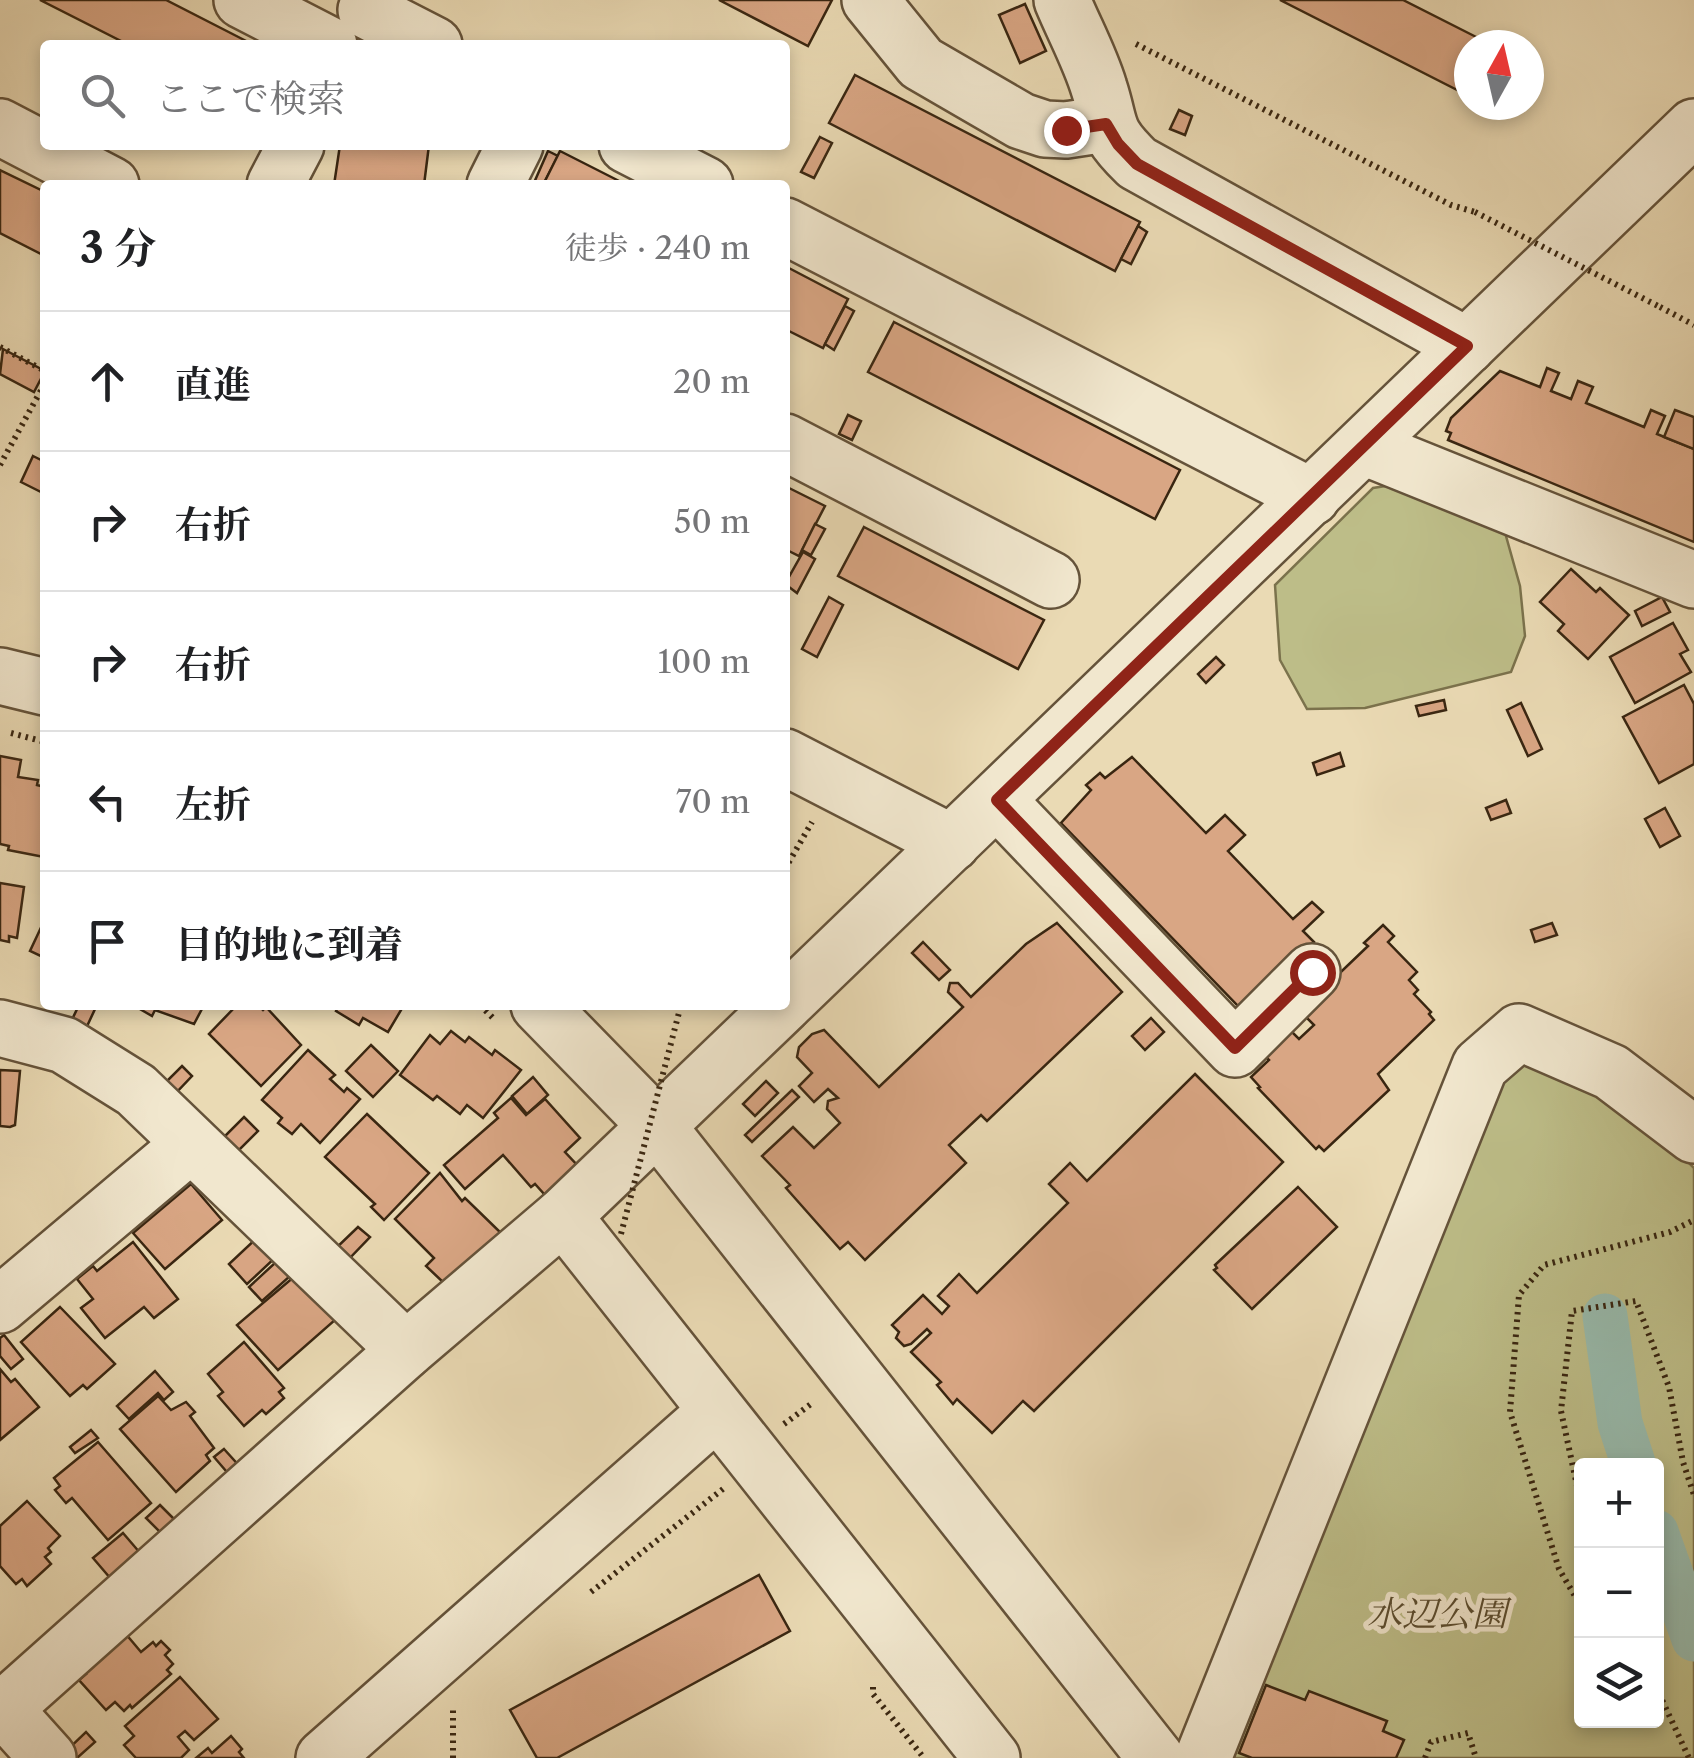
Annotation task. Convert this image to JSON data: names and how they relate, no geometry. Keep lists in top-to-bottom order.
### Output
{
  "parks": ["水辺公園"],
  "north": "top",
  "page": {
    "search": "ここで検索",
    "heading": ["3 分", "徒歩 · 240 m"],
    "list": [
      ["直進", "20 m"],
      ["右折", "50 m"],
      ["右折", "100 m"],
      ["左折", "70 m"],
      "目的地に到着"
    ],
    "map_buttons": ["+", "−"]
  }
}
